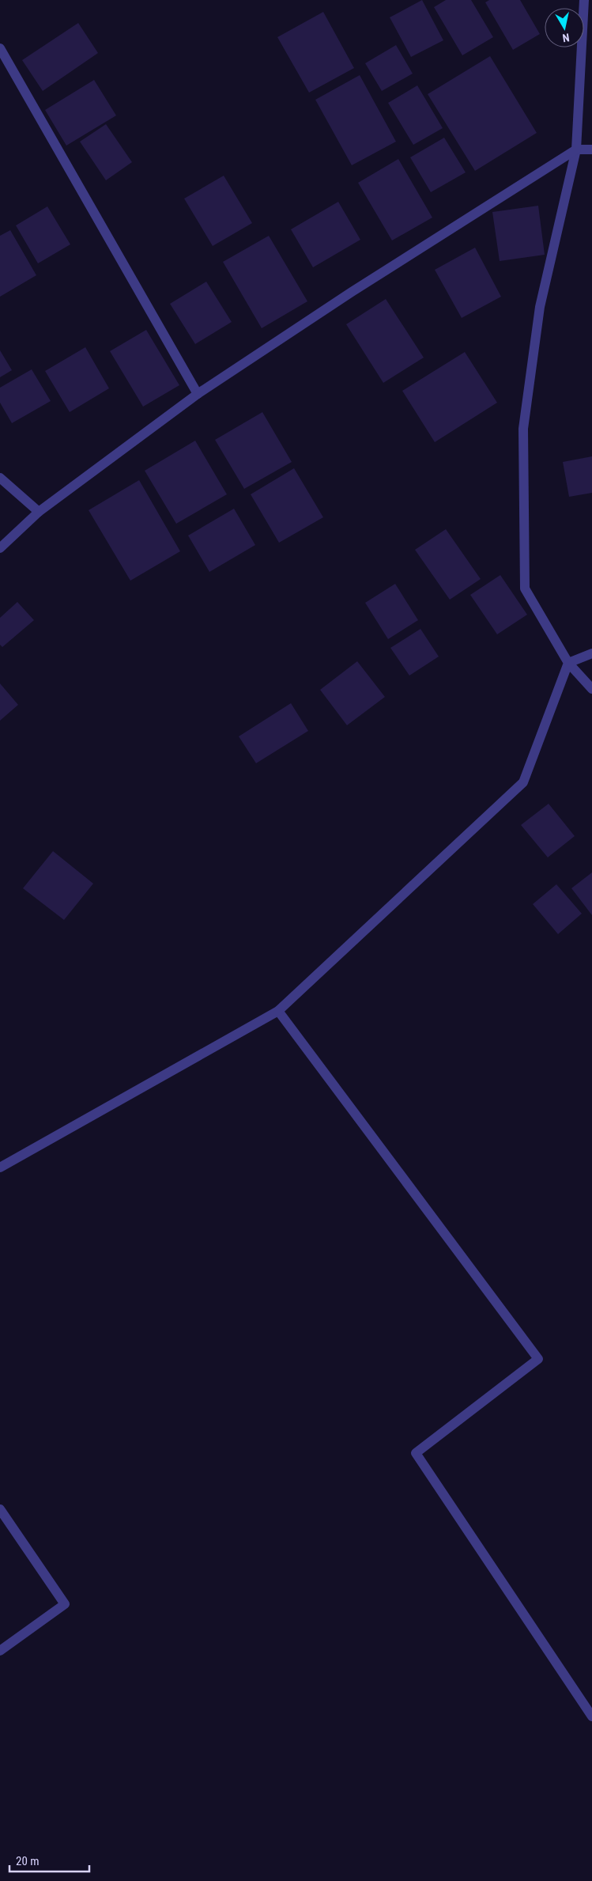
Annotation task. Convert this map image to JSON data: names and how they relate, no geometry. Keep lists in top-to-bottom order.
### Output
{
  "scale_bar": "20 m",
  "north": "bottom"
}
